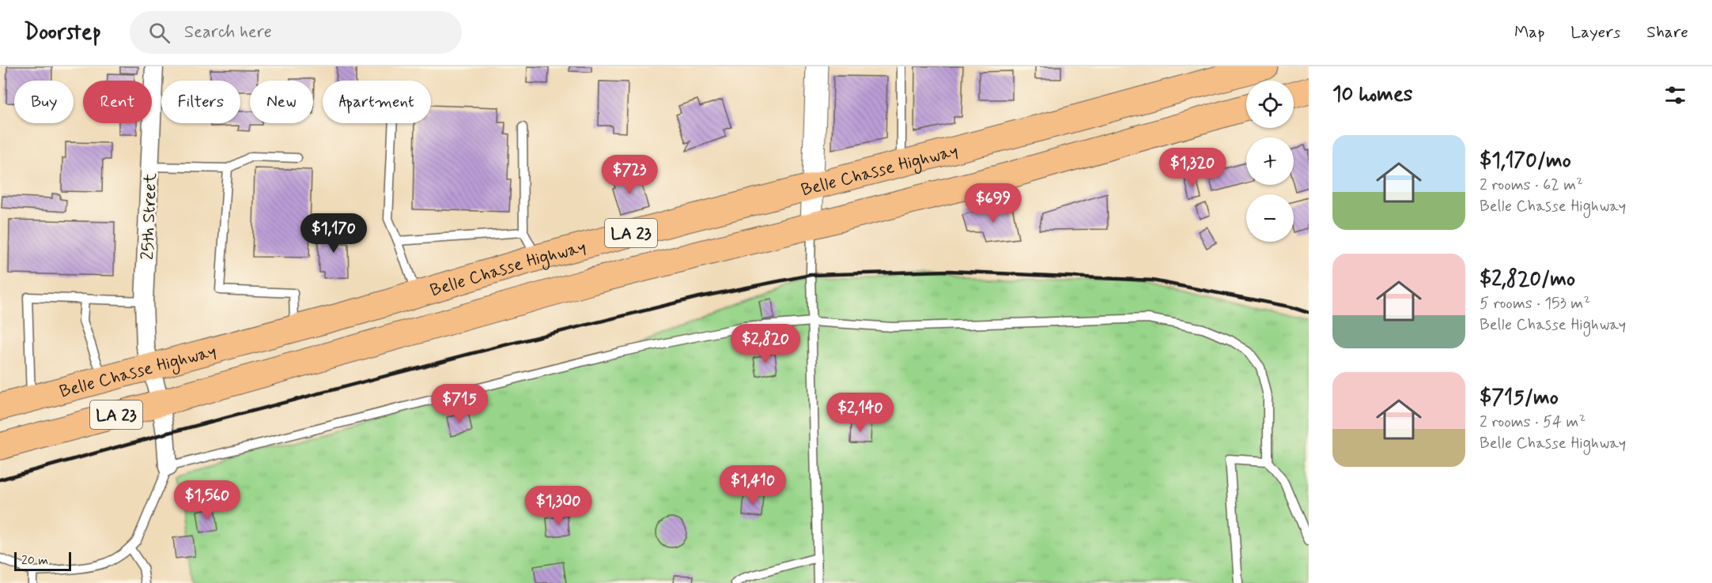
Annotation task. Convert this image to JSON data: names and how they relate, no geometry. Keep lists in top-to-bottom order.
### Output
{
  "streets": {
    "highway": ["Belle Chasse Highway", "LA 23"],
    "street": ["25th Street"]
  },
  "crossings": [
    ["Belle Chasse Highway", "25th Street"]
  ],
  "scale_bar": "20 m",
  "page": {
    "header": "Doorstep",
    "search": "Search here",
    "nav": ["Map", "Layers", "Share"],
    "heading": "10 homes",
    "map_buttons": ["+", "−"],
    "chip": [
      "Buy",
      "Rent",
      "Filters",
      "New",
      "Apartment"
    ],
    "list": [
      {
        "name": "$1,170/mo",
        "note": "2 rooms · 62 m² · Belle Chasse Highway"
      },
      {
        "name": "$2,820/mo",
        "note": "5 rooms · 153 m² · Belle Chasse Highway"
      },
      {
        "name": "$715/mo",
        "note": "2 rooms · 54 m² · Belle Chasse Highway"
      }
    ],
    "price": [
      "$1,320",
      "$723",
      "$699",
      "$1,170",
      "$2,820",
      "$715",
      "$2,140",
      "$1,410",
      "$1,560",
      "$1,300"
    ],
    "scale": "20 m"
  }
}
